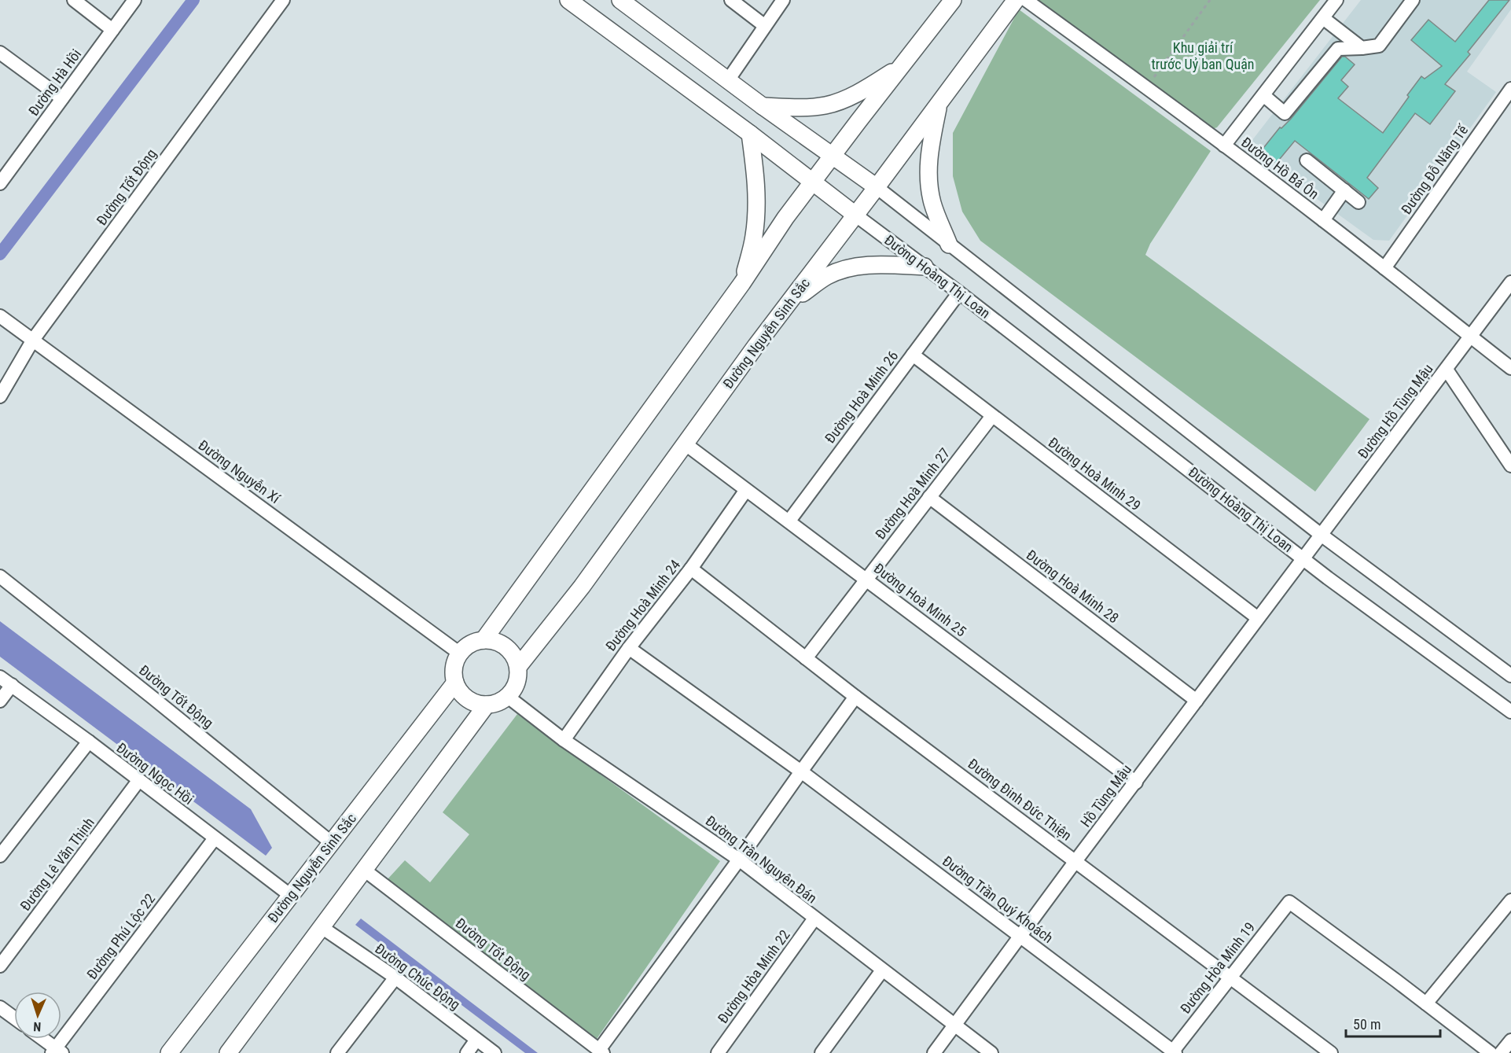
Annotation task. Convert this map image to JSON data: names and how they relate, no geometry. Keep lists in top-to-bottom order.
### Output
{
  "streets": {
    "main road": ["Đường Hoàng Thị Loan", "Đường Nguyễn Sinh Sắc"],
    "street": [
      "Đường Hà Hồi",
      "Đường Hồ Bá Ôn",
      "Đường Đỗ Năng Tế",
      "Đường Tốt Động",
      "Đường Hoà Minh 26",
      "Đường Hồ Tùng Mậu",
      "Đường Nguyễn Xí",
      "Đường Hoà Minh 29",
      "Đường Hoà Minh 27",
      "Đường Hoà Minh 28",
      "Đường Hoà Minh 25",
      "Đường Hoà Minh 24",
      "Đường Ngọc Hồi",
      "Hồ Tùng Mậu",
      "Đường Đinh Đức Thiện",
      "Đường Trần Nguyên Đán",
      "Đường Lê Văn Thịnh",
      "Đường Trần Quý Khoách",
      "Đường Phú Lộc 22",
      "Đường Hòa Minh 19",
      "Đường Chúc Động",
      "Đường Hòa Minh 22"
    ]
  },
  "crossings": [
    ["Đường Hồ Bá Ôn", "Đường Đỗ Năng Tế"],
    ["Đường Hồ Bá Ôn", "Đường Hồ Tùng Mậu"],
    ["Đường Tốt Động", "Đường Nguyễn Sinh Sắc"],
    ["Đường Tốt Động", "Đường Nguyễn Xí"],
    ["Đường Hoàng Thị Loan", "Đường Nguyễn Sinh Sắc"],
    ["Đường Hoàng Thị Loan", "Đường Hoà Minh 26"],
    ["Đường Hoàng Thị Loan", "Đường Hồ Tùng Mậu"],
    ["Đường Hoàng Thị Loan", "Hồ Tùng Mậu"],
    ["Đường Nguyễn Sinh Sắc", "Đường Nguyễn Xí"],
    ["Đường Nguyễn Sinh Sắc", "Đường Hoà Minh 25"],
    ["Đường Nguyễn Sinh Sắc", "Đường Ngọc Hồi"],
    ["Đường Nguyễn Sinh Sắc", "Đường Trần Nguyên Đán"],
    ["Đường Hoà Minh 26", "Đường Hoà Minh 29"],
    ["Đường Hoà Minh 26", "Đường Hoà Minh 25"],
    ["Đường Hồ Tùng Mậu", "Hồ Tùng Mậu"],
    ["Đường Nguyễn Xí", "Đường Trần Nguyên Đán"],
    ["Đường Hoà Minh 29", "Đường Hoà Minh 27"],
    ["Đường Hoà Minh 29", "Hồ Tùng Mậu"],
    ["Đường Hoà Minh 27", "Đường Hoà Minh 28"],
    ["Đường Hoà Minh 27", "Đường Hoà Minh 25"],
    ["Đường Hoà Minh 27", "Đường Đinh Đức Thiện"],
    ["Đường Hoà Minh 28", "Hồ Tùng Mậu"],
    ["Đường Hoà Minh 25", "Đường Hoà Minh 24"],
    ["Đường Hoà Minh 25", "Hồ Tùng Mậu"],
    ["Đường Hoà Minh 24", "Đường Đinh Đức Thiện"],
    ["Đường Hoà Minh 24", "Đường Trần Nguyên Đán"],
    ["Đường Hoà Minh 24", "Đường Trần Quý Khoách"],
    ["Đường Ngọc Hồi", "Đường Lê Văn Thịnh"],
    ["Đường Ngọc Hồi", "Đường Phú Lộc 22"],
    ["Hồ Tùng Mậu", "Đường Đinh Đức Thiện"],
    ["Hồ Tùng Mậu", "Đường Trần Nguyên Đán"],
    ["Hồ Tùng Mậu", "Đường Trần Quý Khoách"],
    ["Đường Đinh Đức Thiện", "Đường Hòa Minh 19"],
    ["Đường Trần Nguyên Đán", "Đường Hòa Minh 22"],
    ["Đường Trần Quý Khoách", "Đường Hòa Minh 19"]
  ],
  "parks": ["Khu giải trí trước Uỷ ban Quận"],
  "scale_bar": "50 m",
  "north": "bottom"
}
